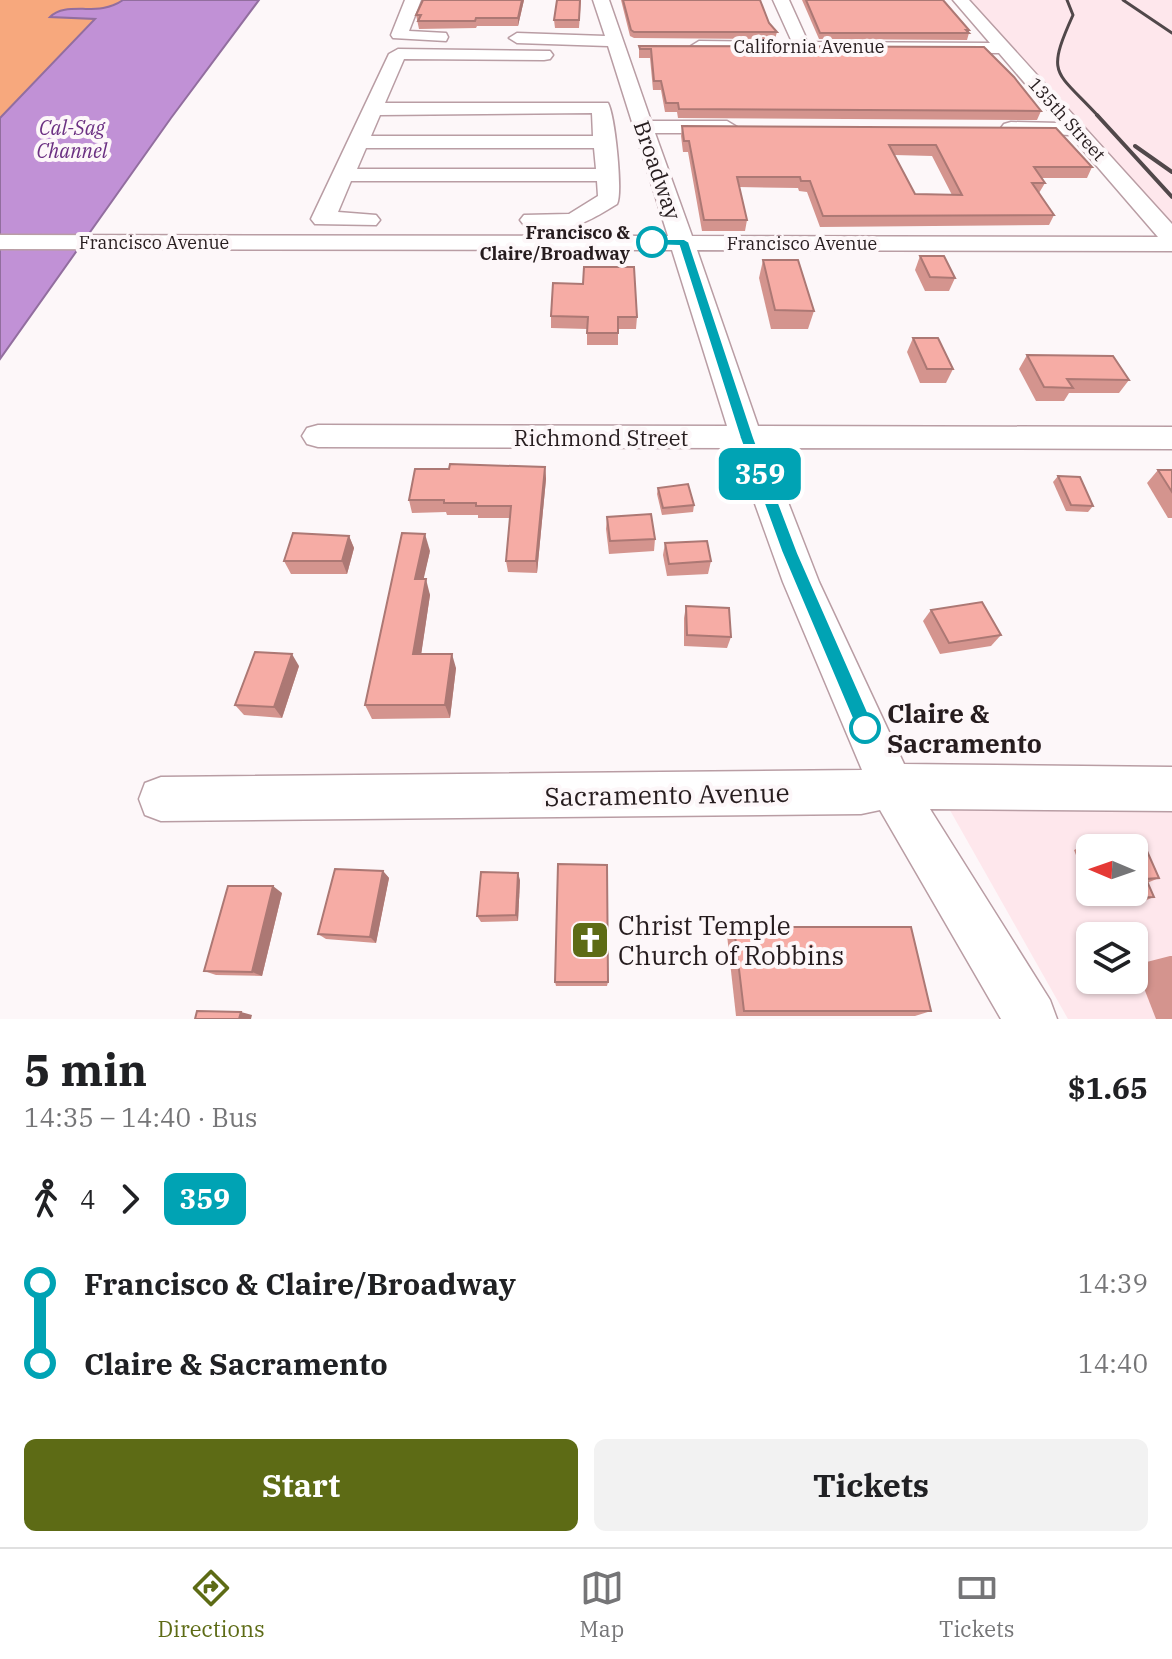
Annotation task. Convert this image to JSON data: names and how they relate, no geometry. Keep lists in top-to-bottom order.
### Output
{
  "streets": {
    "street": [
      "California Avenue",
      "135th Street",
      "Broadway",
      "Francisco Avenue",
      "Richmond Street",
      "Sacramento Avenue"
    ]
  },
  "crossings": [
    ["California Avenue", "135th Street"],
    ["135th Street", "Francisco Avenue"],
    ["Broadway", "Francisco Avenue"],
    ["Broadway", "Richmond Street"],
    ["Broadway", "Sacramento Avenue"]
  ],
  "water": ["Cal-Sag Channel"],
  "places": {
    "other": ["Francisco & Claire/Broadway", "Claire & Sacramento"],
    "church": ["Christ Temple Church of Robbins"]
  },
  "lines": ["bus line 359"],
  "north": "left",
  "page": {
    "on_map": "359",
    "heading": ["5 min", "14:35 – 14:40 · Bus", "$1.65"],
    "legs": ["4", "359"],
    "list": [
      {
        "name": "Francisco & Claire/Broadway",
        "value": "14:39"
      },
      {
        "name": "Claire & Sacramento",
        "value": "14:40"
      }
    ],
    "buttons": ["Start", "Tickets"],
    "tabs": ["Directions", "Map", "Tickets"]
  }
}
